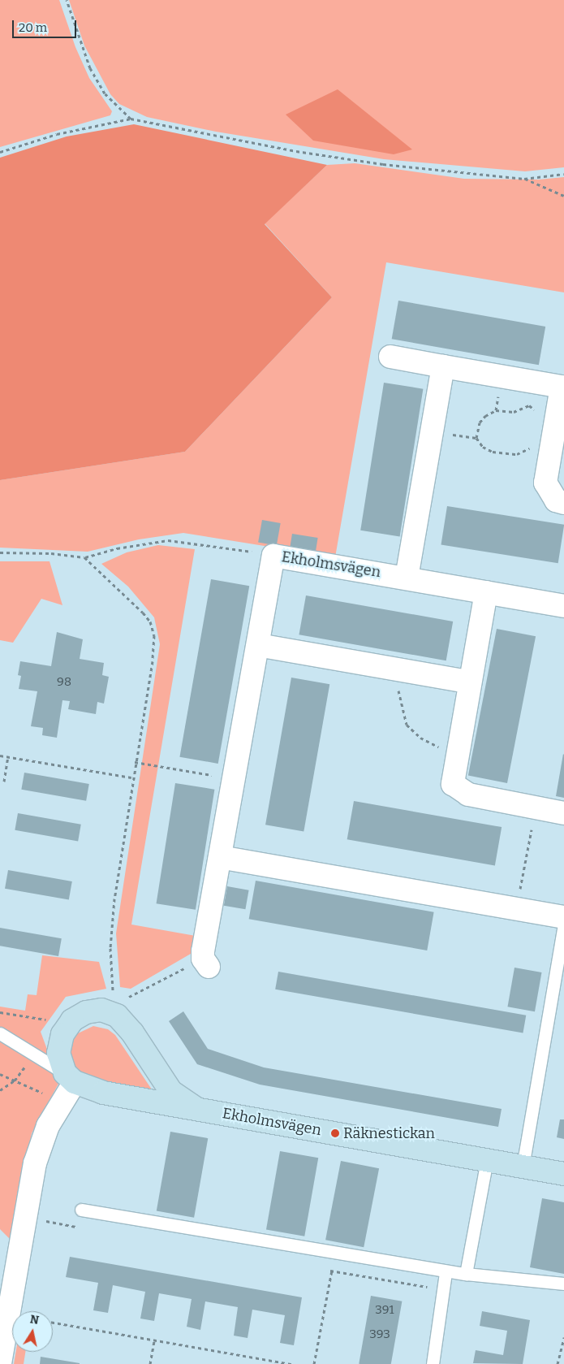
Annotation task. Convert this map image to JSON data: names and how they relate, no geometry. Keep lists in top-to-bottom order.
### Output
{
  "streets": {
    "street": ["Ekholmsvägen"]
  },
  "places": ["Räknestickan"],
  "house_numbers": ["98", "391", "393"],
  "scale_bar": "20 m",
  "north": "top"
}
